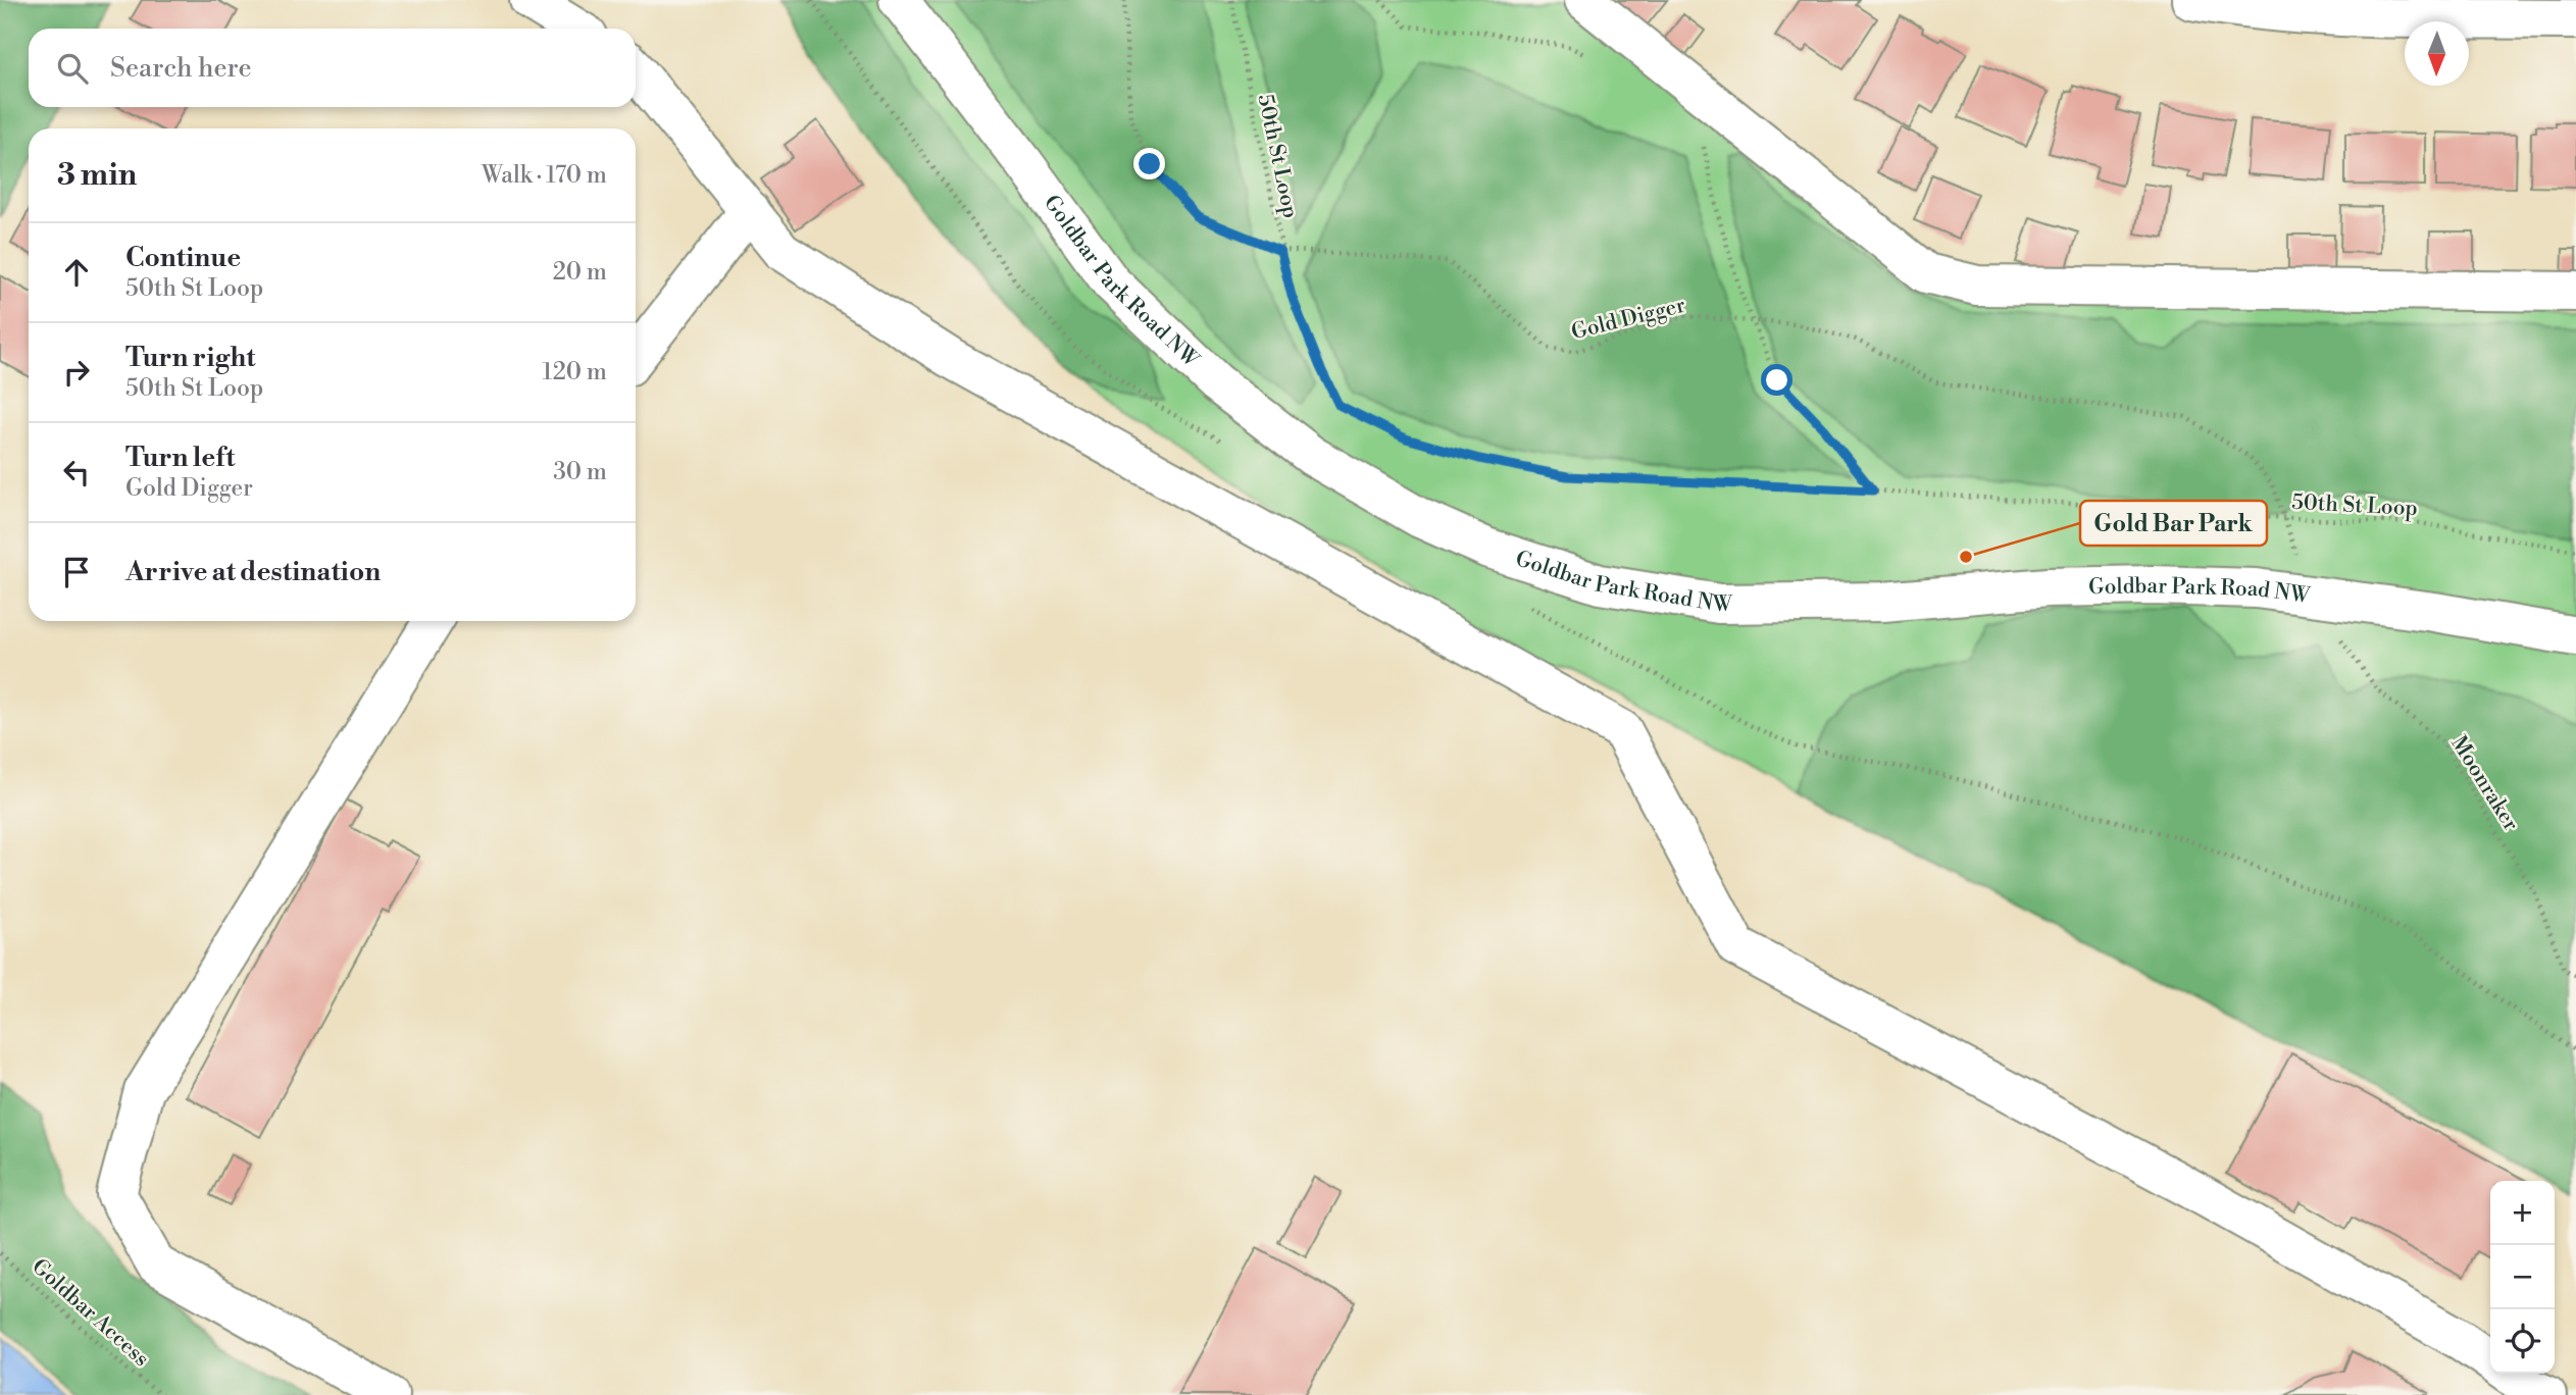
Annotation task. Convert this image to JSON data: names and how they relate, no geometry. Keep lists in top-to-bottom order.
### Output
{
  "streets": {
    "street": ["Goldbar Park Road NW"],
    "path": [
      "50th St Loop",
      "Gold Digger",
      "Moonraker",
      "Goldbar Access"
    ]
  },
  "crossings": [
    ["50th St Loop", "Gold Digger"],
    ["Goldbar Park Road NW", "Gold Digger"],
    ["Goldbar Park Road NW", "Moonraker"],
    ["Gold Digger", "Moonraker"]
  ],
  "places": ["Gold Bar Park"],
  "north": "bottom",
  "page": {
    "search": "Search here",
    "heading": ["3 min", "Walk · 170 m"],
    "list": [
      ["Continue", "50th St Loop", "20 m"],
      ["Turn right", "50th St Loop", "120 m"],
      ["Turn left", "Gold Digger", "30 m"],
      "Arrive at destination"
    ],
    "map_buttons": ["+", "−"]
  }
}
